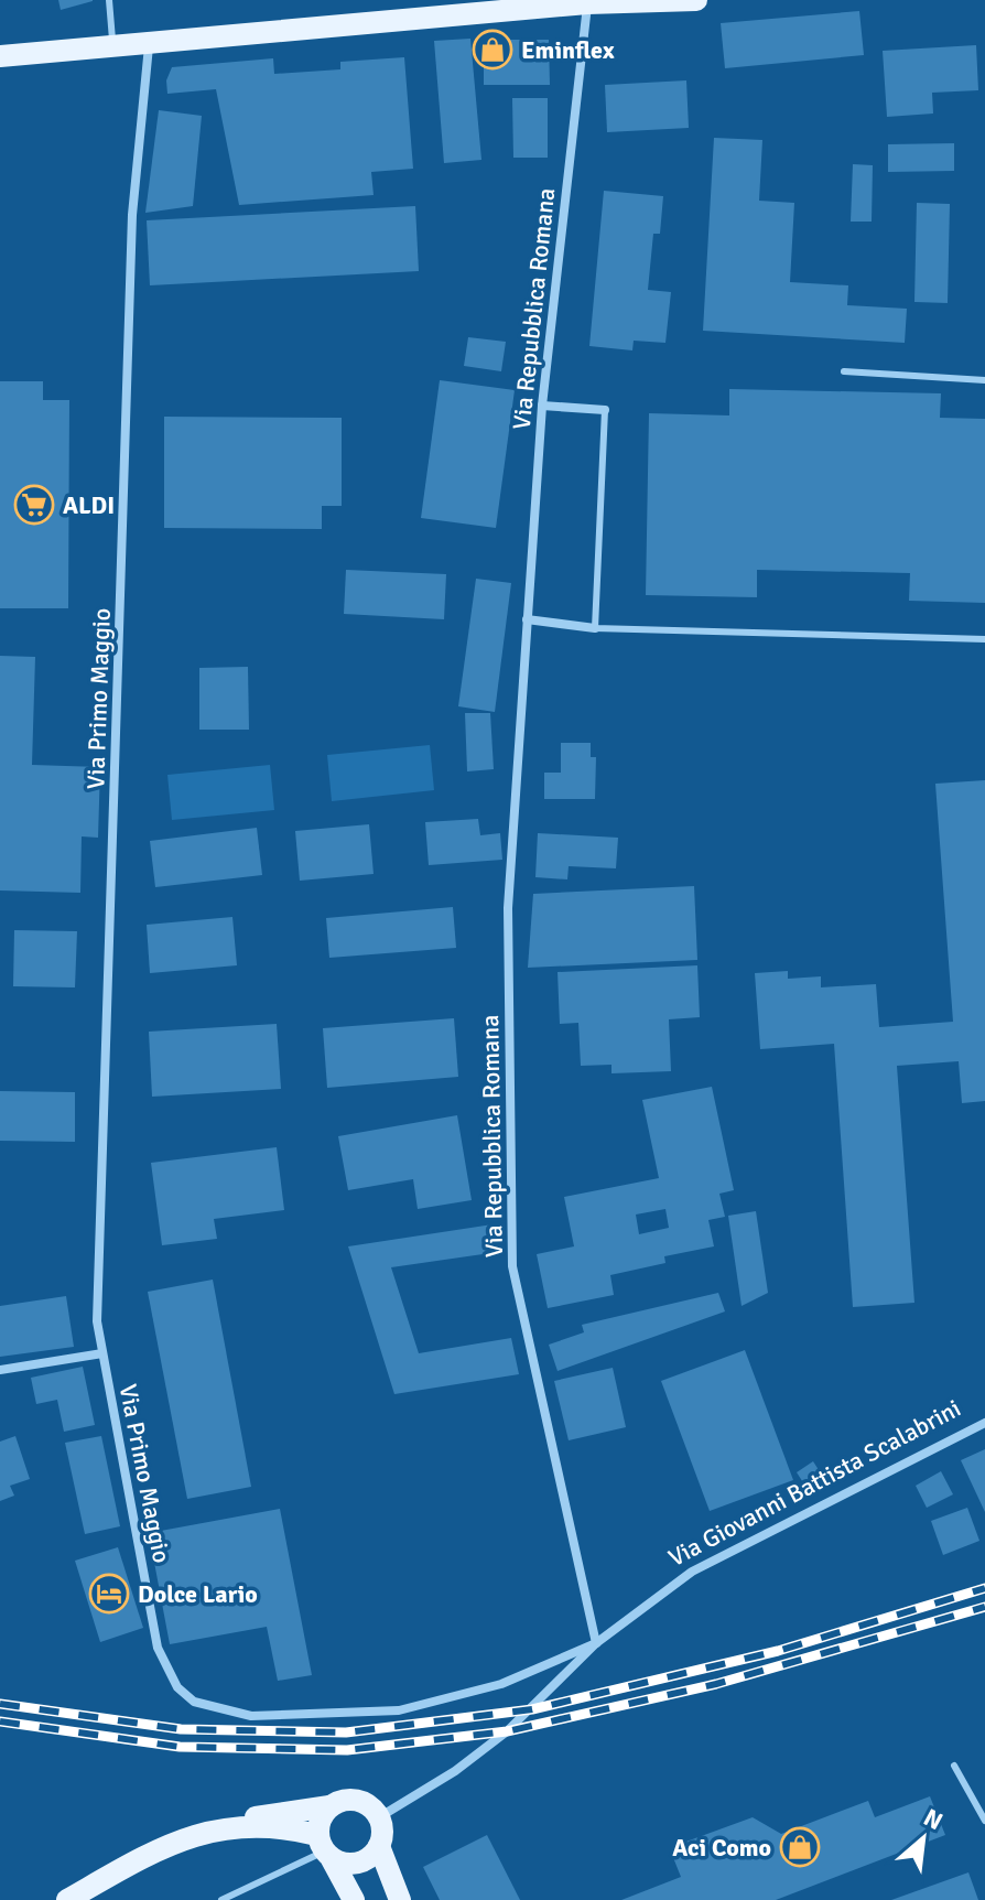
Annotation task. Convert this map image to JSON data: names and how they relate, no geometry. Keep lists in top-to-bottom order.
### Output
{
  "streets": {
    "street": ["Via Repubblica Romana", "Via Primo Maggio", "Via Giovanni Battista Scalabrini"]
  },
  "crossings": [
    ["Via Repubblica Romana", "Via Primo Maggio"],
    ["Via Repubblica Romana", "Via Giovanni Battista Scalabrini"],
    ["Via Primo Maggio", "Via Giovanni Battista Scalabrini"]
  ],
  "places": {
    "shop": ["Eminflex", "Aci Como"],
    "supermarket": ["ALDI"],
    "hotel": ["Dolce Lario"]
  },
  "north": "top right"
}
